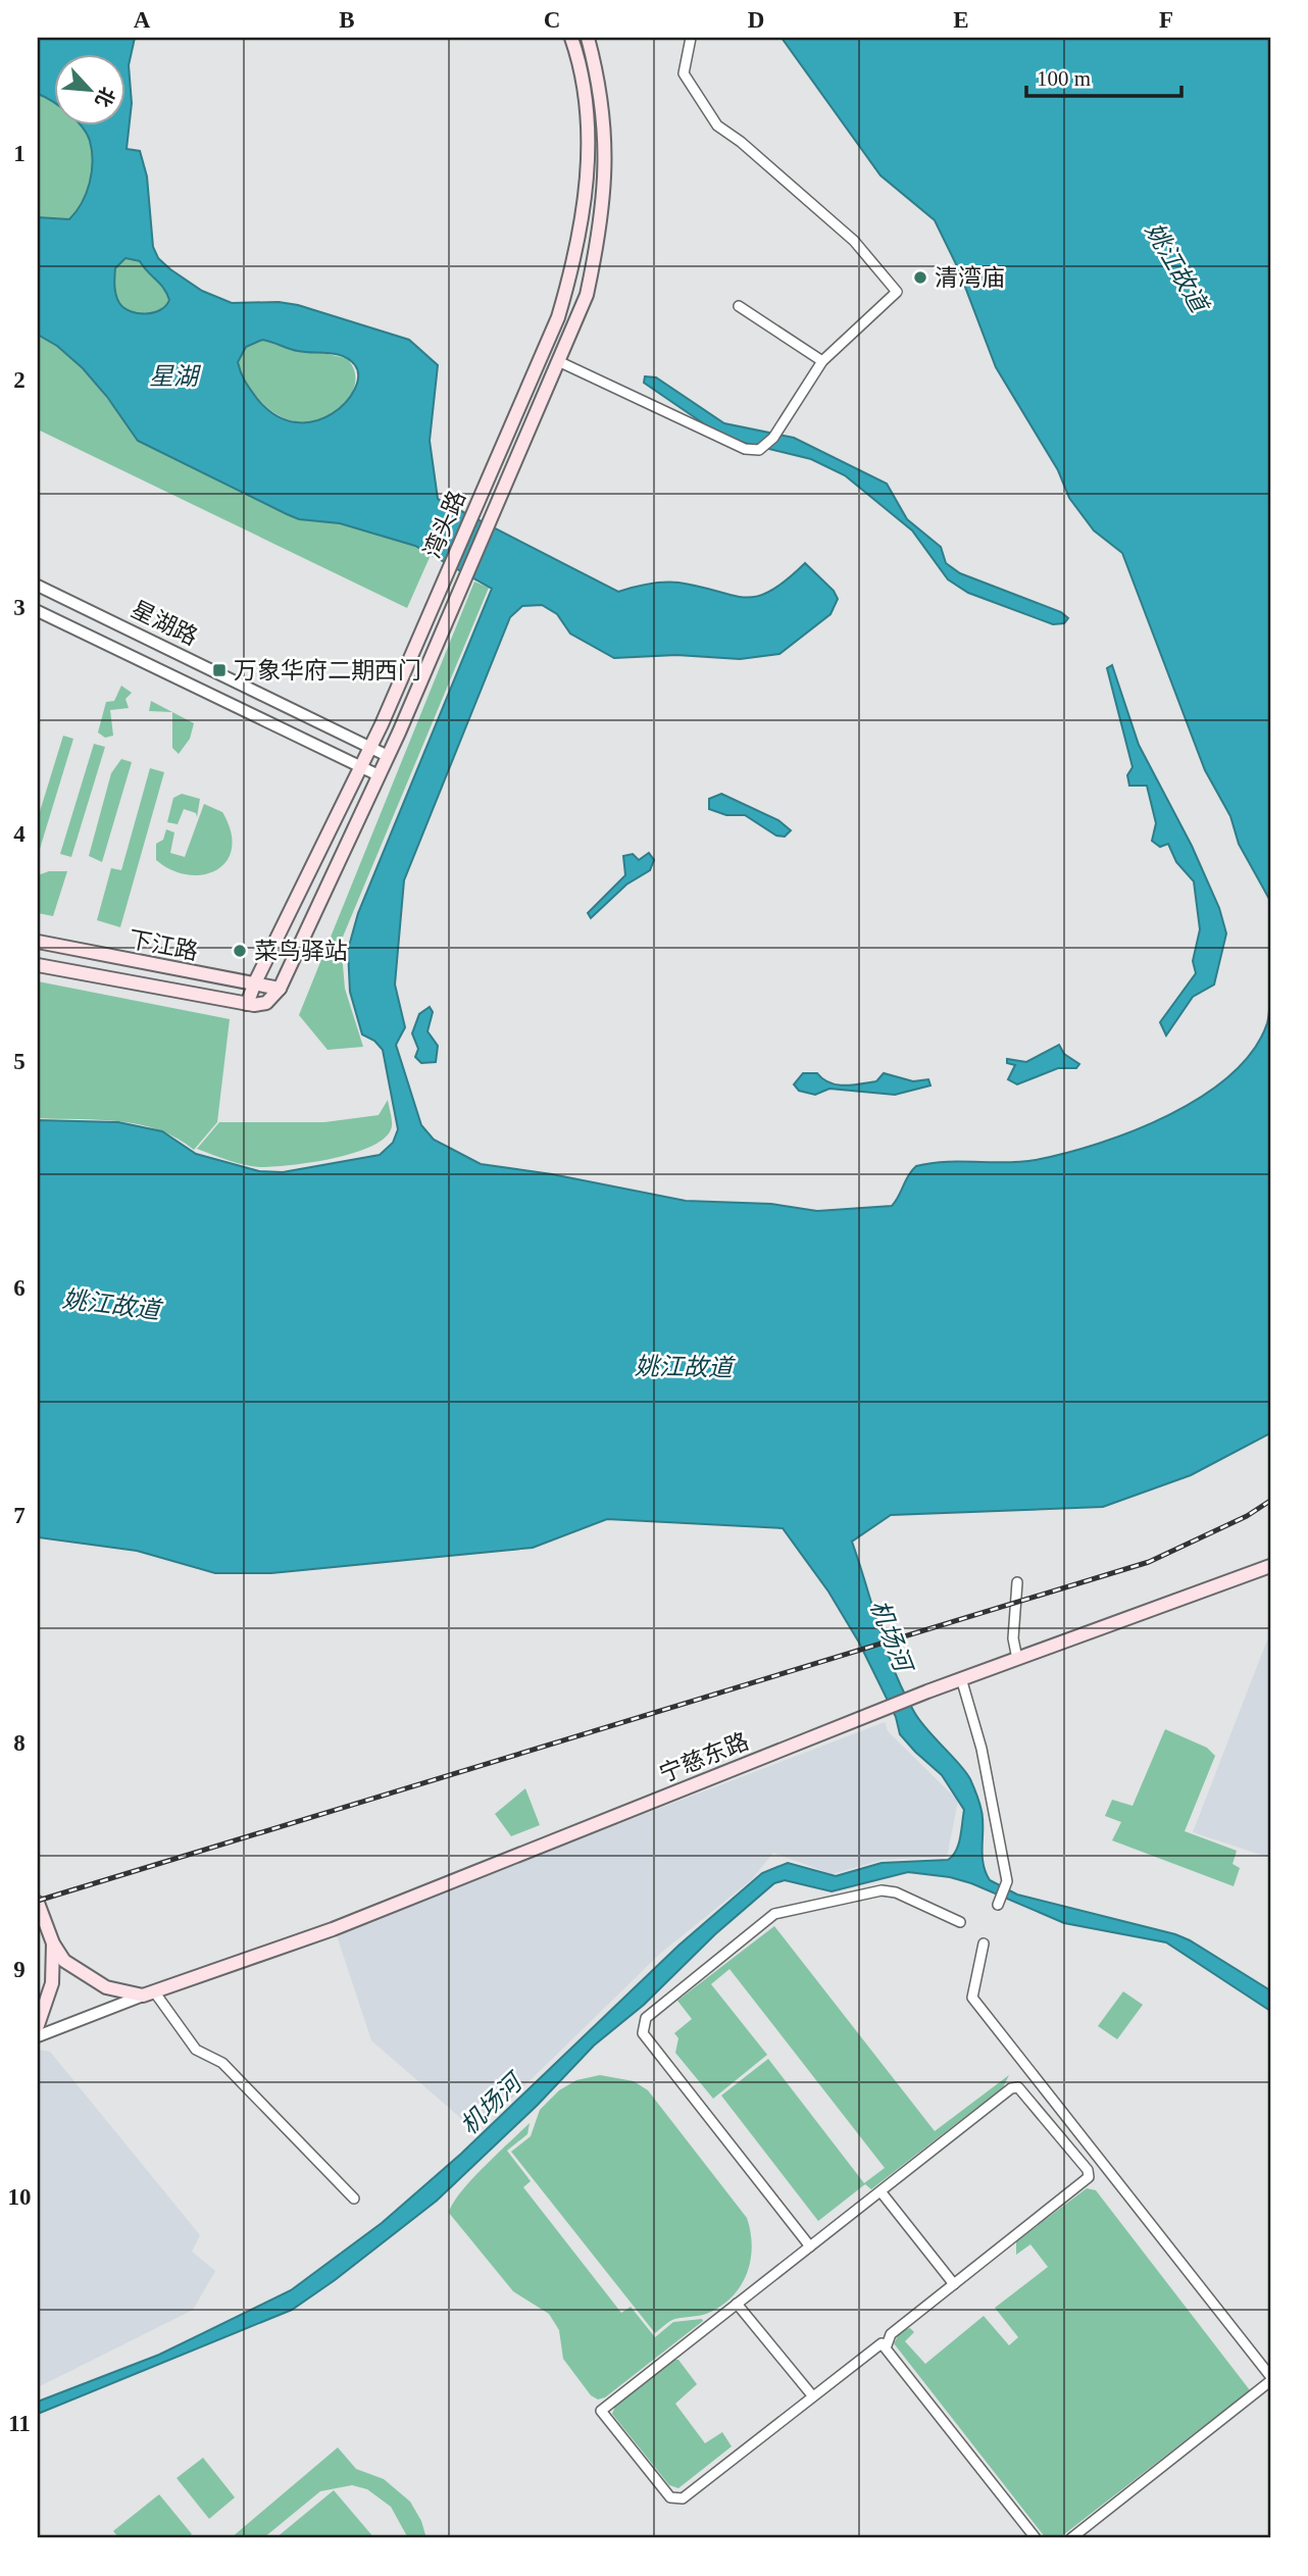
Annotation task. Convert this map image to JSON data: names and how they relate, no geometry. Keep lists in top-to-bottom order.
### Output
{
  "streets": {
    "main road": ["湾头路", "下江路", "宁慈东路"],
    "street": ["星湖路"]
  },
  "crossings": [
    ["湾头路", "星湖路"],
    ["湾头路", "下江路"]
  ],
  "water": ["姚江故道", "星湖", "机场河"],
  "places": {
    "other": ["清湾庙", "菜鸟驿站"],
    "transit": ["万象华府二期西门"]
  },
  "scale_bar": "100 m",
  "north": "bottom right",
  "grid": {
    "columns": [
      "A",
      "B",
      "C",
      "D",
      "E",
      "F"
    ],
    "rows": [
      "1",
      "2",
      "3",
      "4",
      "5",
      "6",
      "7",
      "8",
      "9",
      "10",
      "11"
    ]
  }
}
